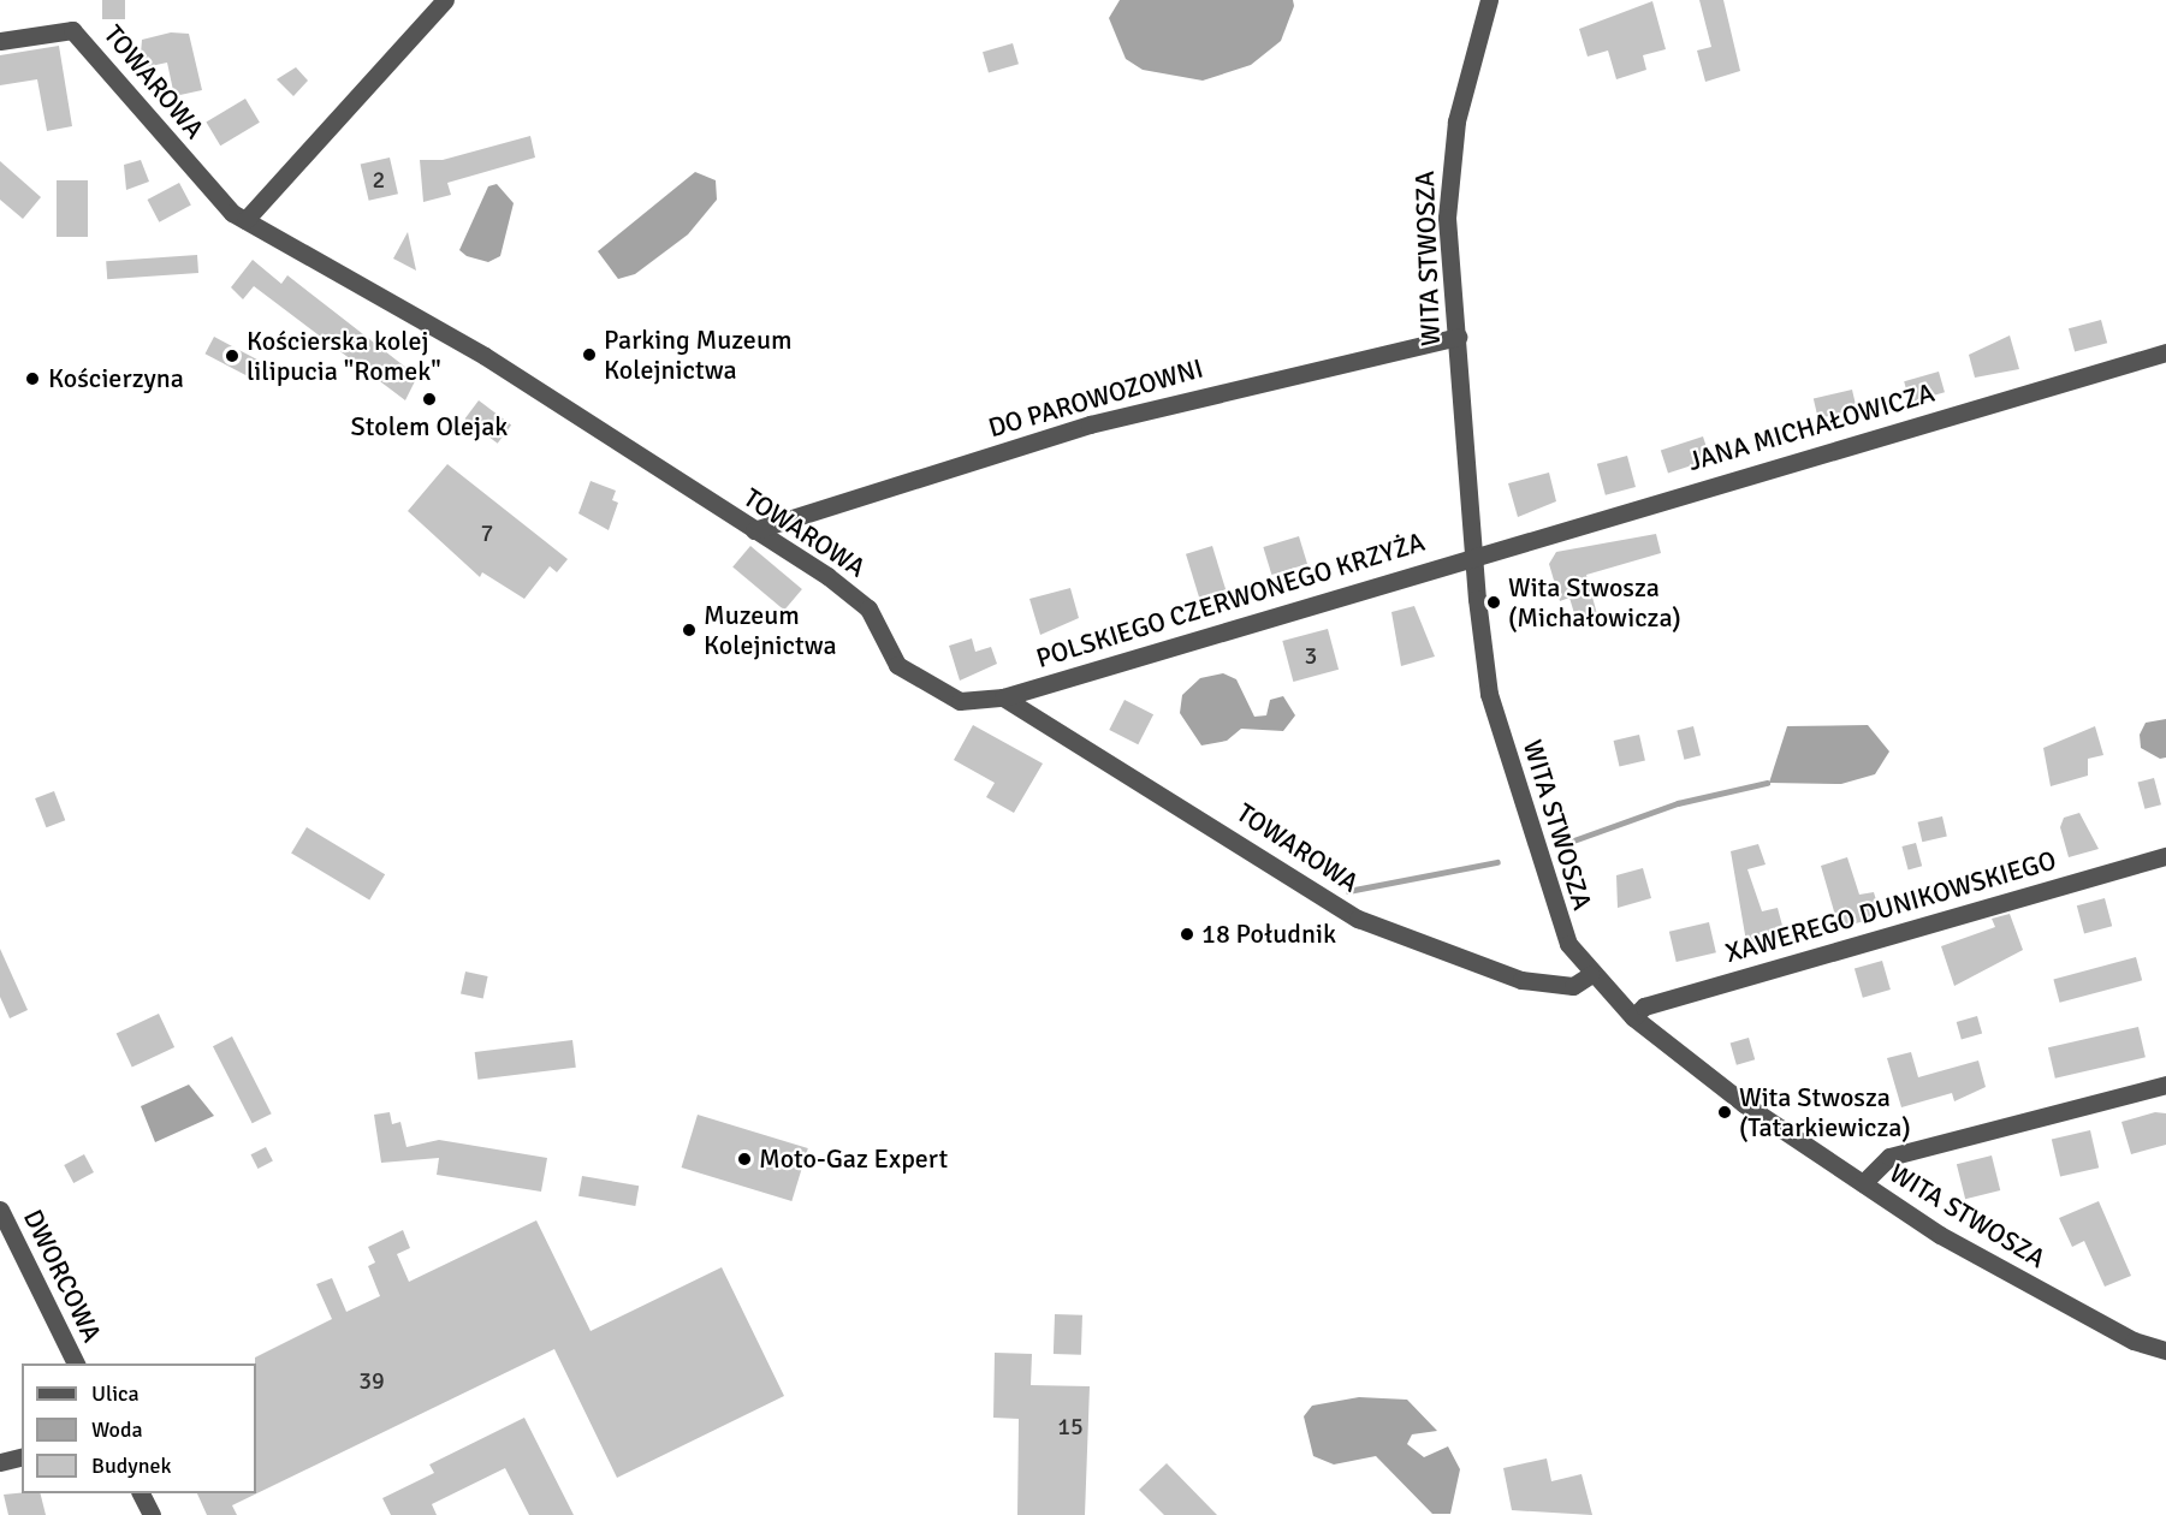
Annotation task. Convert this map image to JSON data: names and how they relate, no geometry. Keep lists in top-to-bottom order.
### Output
{
  "streets": {
    "street": [
      "TOWAROWA",
      "WITA STWOSZA",
      "DO PAROWOZOWNI",
      "JANA MICHAŁOWICZA",
      "POLSKIEGO CZERWONEGO KRZYŻA",
      "XAWEREGO DUNIKOWSKIEGO",
      "DWORCOWA"
    ]
  },
  "crossings": [
    ["TOWAROWA", "WITA STWOSZA"],
    ["TOWAROWA", "DO PAROWOZOWNI"],
    ["TOWAROWA", "POLSKIEGO CZERWONEGO KRZYŻA"],
    ["WITA STWOSZA", "DO PAROWOZOWNI"],
    ["WITA STWOSZA", "JANA MICHAŁOWICZA"],
    ["WITA STWOSZA", "POLSKIEGO CZERWONEGO KRZYŻA"],
    ["WITA STWOSZA", "XAWEREGO DUNIKOWSKIEGO"],
    ["JANA MICHAŁOWICZA", "POLSKIEGO CZERWONEGO KRZYŻA"]
  ],
  "places": [
    "Parking Muzeum Kolejnictwa",
    "Kościerska kolej lilipucia \"Romek\"",
    "Kościerzyna",
    "Stolem Olejak",
    "Wita Stwosza (Michałowicza)",
    "Muzeum Kolejnictwa",
    "18 Południk",
    "Wita Stwosza (Tatarkiewicza)",
    "Moto-Gaz Expert"
  ],
  "house_numbers": [
    "2",
    "7",
    "3",
    "39",
    "15"
  ],
  "legend": ["Ulica", "Woda", "Budynek"]
}
